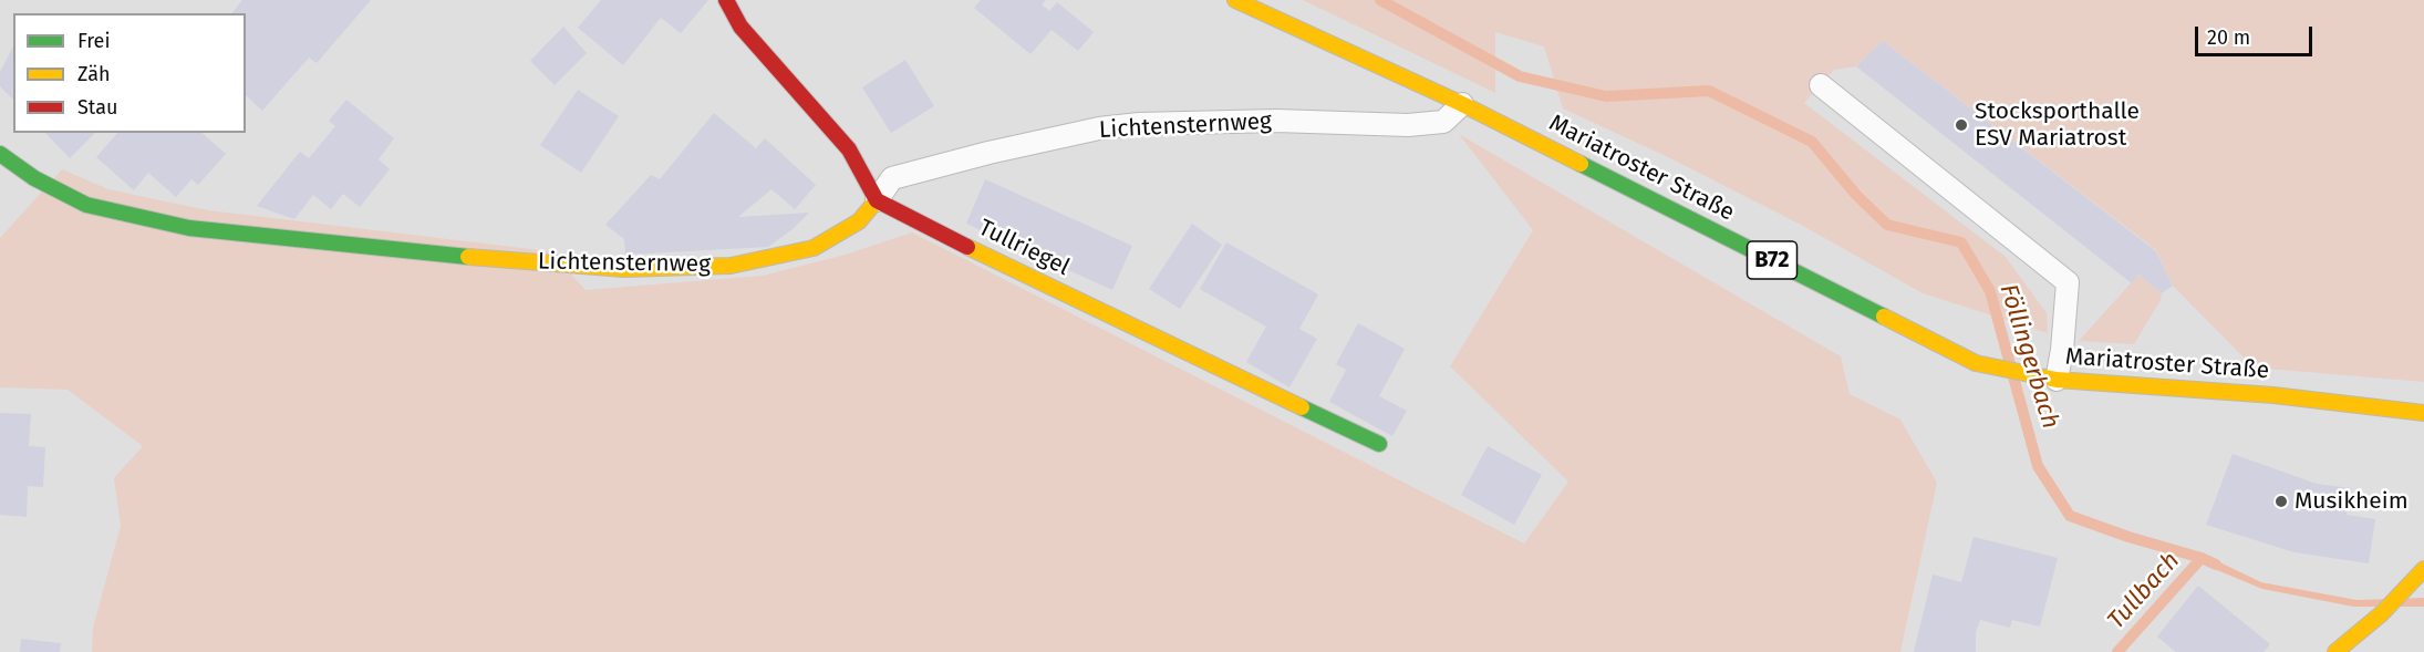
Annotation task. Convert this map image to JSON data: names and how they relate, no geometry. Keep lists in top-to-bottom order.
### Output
{
  "streets": {
    "street": [
      "Lichtensternweg",
      "Mariatroster Straße",
      "Tullriegel",
      "B72"
    ]
  },
  "crossings": [
    ["Lichtensternweg", "Mariatroster Straße"],
    ["Lichtensternweg", "Tullriegel"]
  ],
  "water": ["Föllingerbach", "Tullbach"],
  "places": ["Stocksporthalle ESV Mariatrost", "Musikheim"],
  "legend": ["Frei", "Zäh", "Stau"],
  "scale_bar": "20 m"
}
